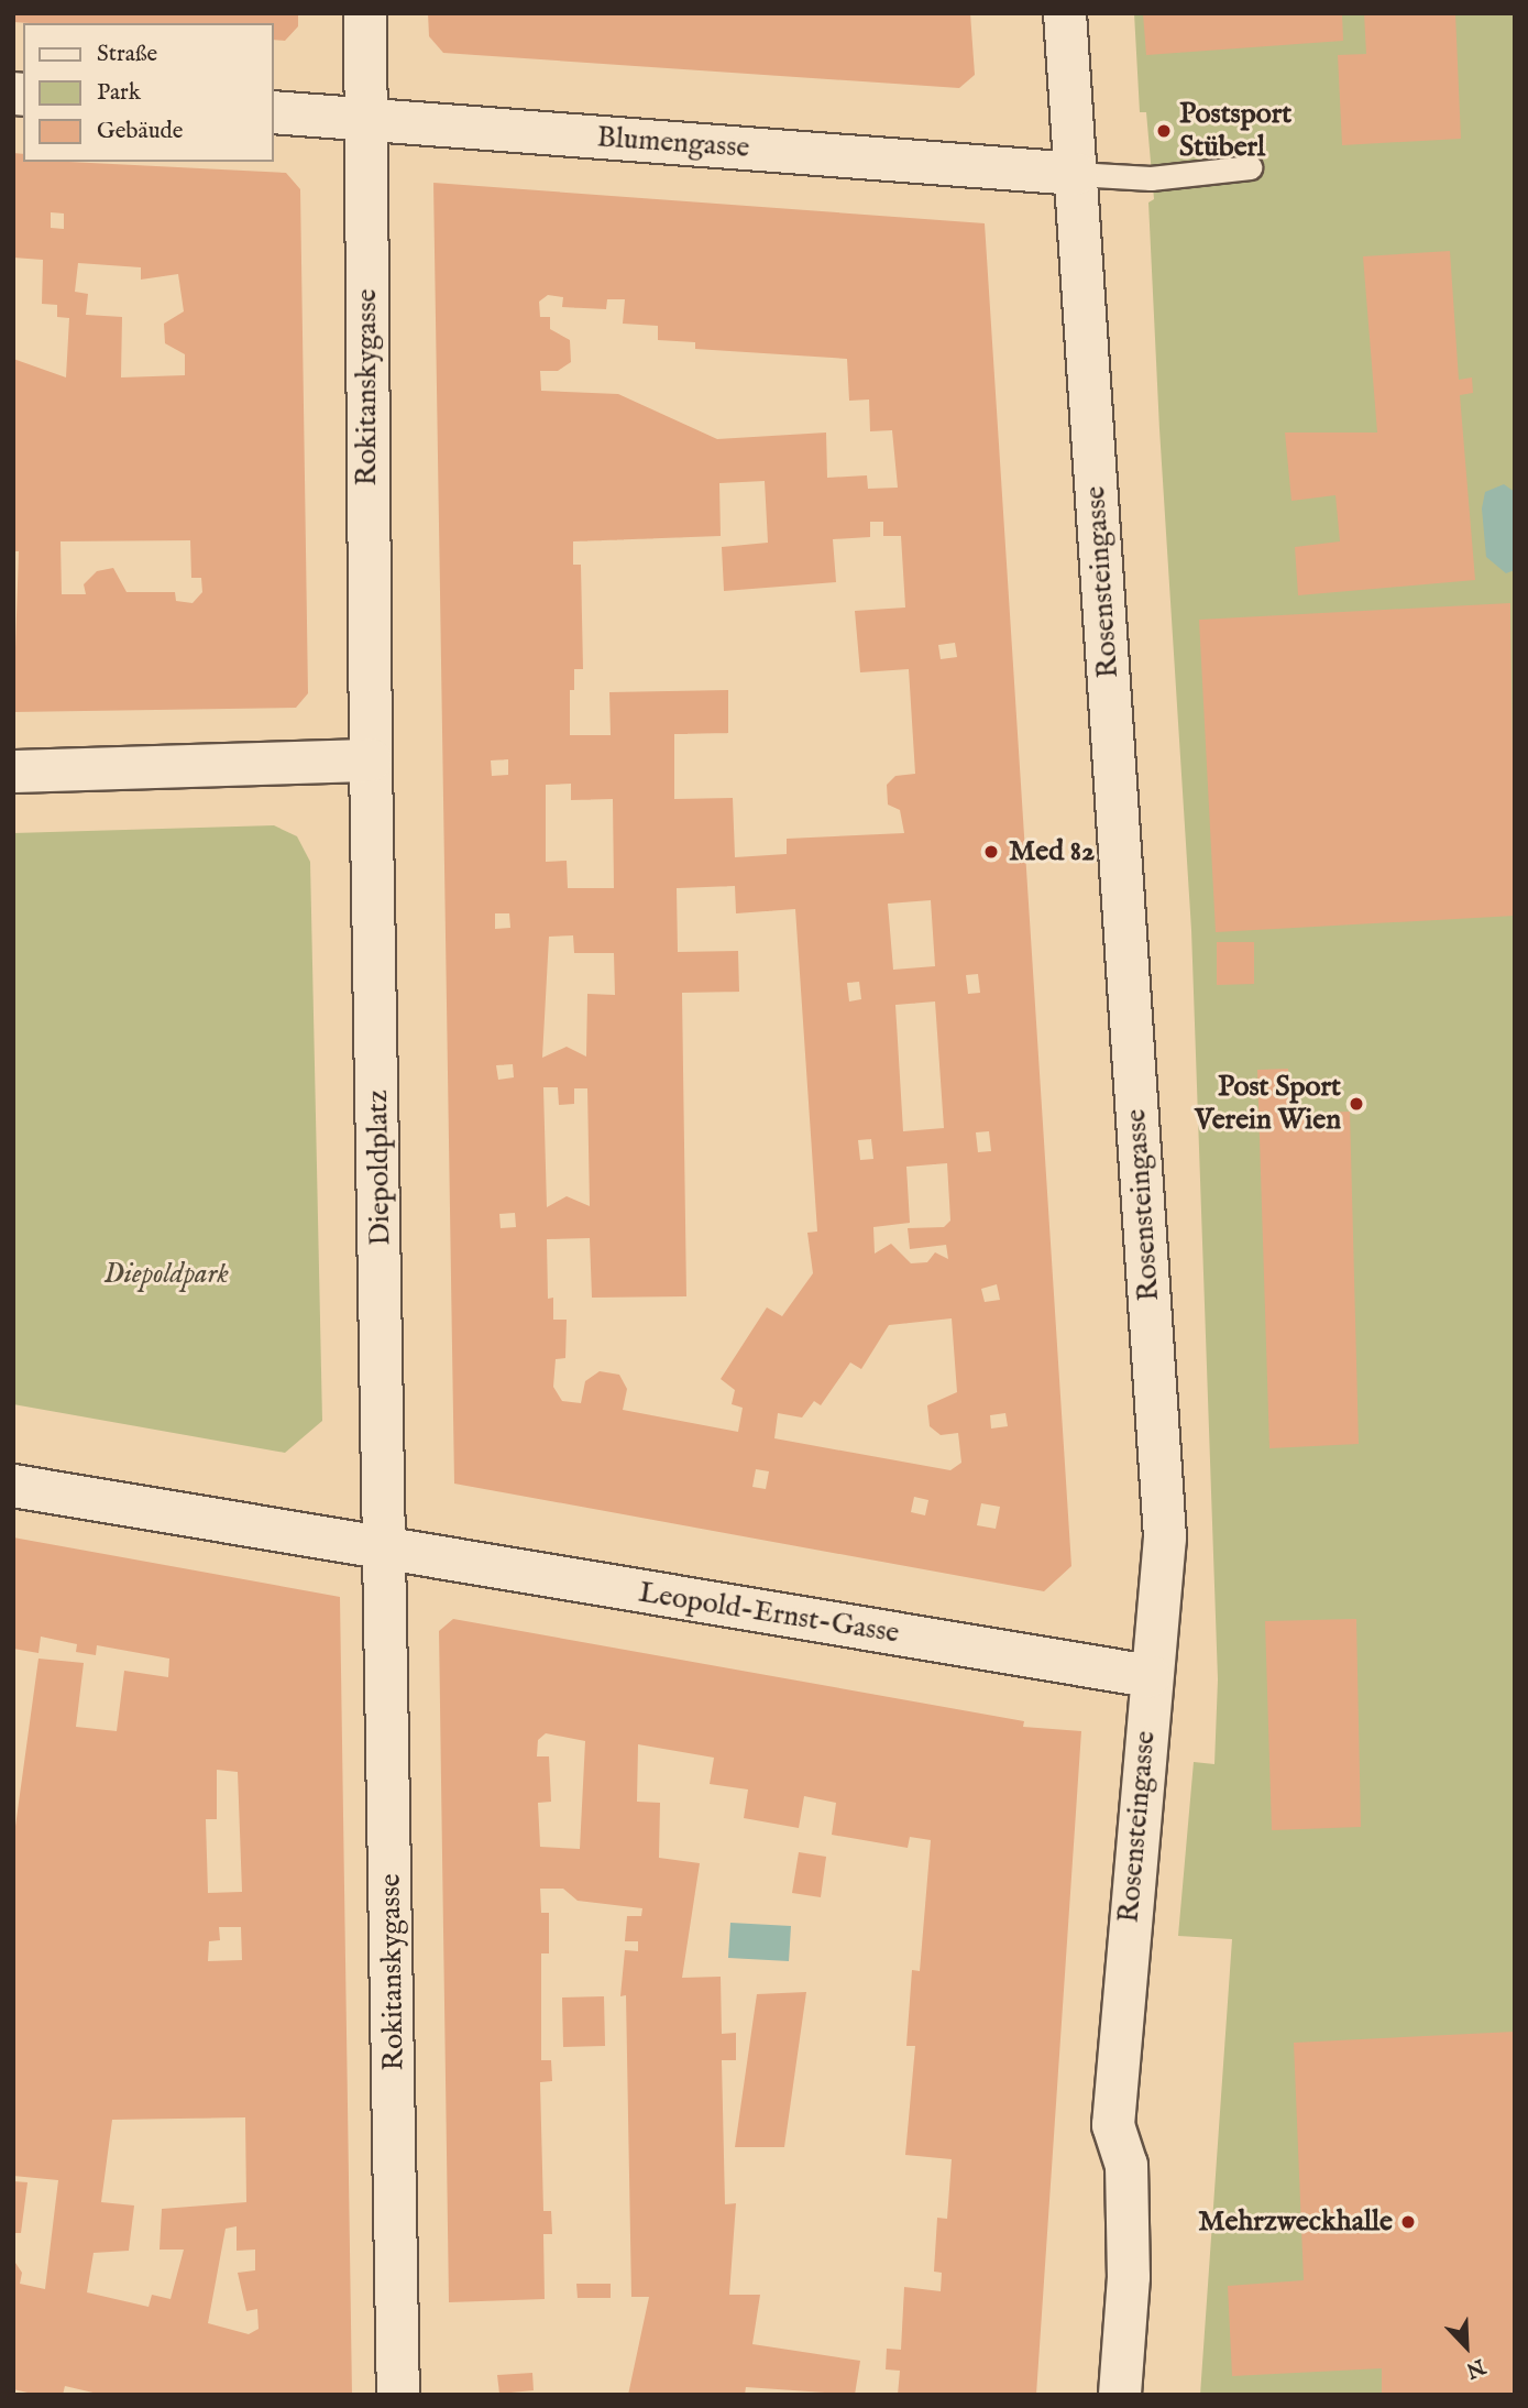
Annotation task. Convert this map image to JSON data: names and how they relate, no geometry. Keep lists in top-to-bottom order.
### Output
{
  "streets": {
    "street": [
      "Blumengasse",
      "Rokitanskygasse",
      "Rosensteingasse",
      "Diepoldplatz",
      "Leopold-Ernst-Gasse"
    ]
  },
  "crossings": [
    ["Blumengasse", "Rokitanskygasse"],
    ["Blumengasse", "Rosensteingasse"],
    ["Rokitanskygasse", "Diepoldplatz"],
    ["Rokitanskygasse", "Leopold-Ernst-Gasse"],
    ["Rosensteingasse", "Leopold-Ernst-Gasse"],
    ["Diepoldplatz", "Leopold-Ernst-Gasse"]
  ],
  "parks": ["Diepoldpark"],
  "places": [
    "Postsport Stüberl",
    "Med 82",
    "Post Sport Verein Wien",
    "Mehrzweckhalle"
  ],
  "legend": ["Straße", "Park", "Gebäude"],
  "north": "bottom right"
}
